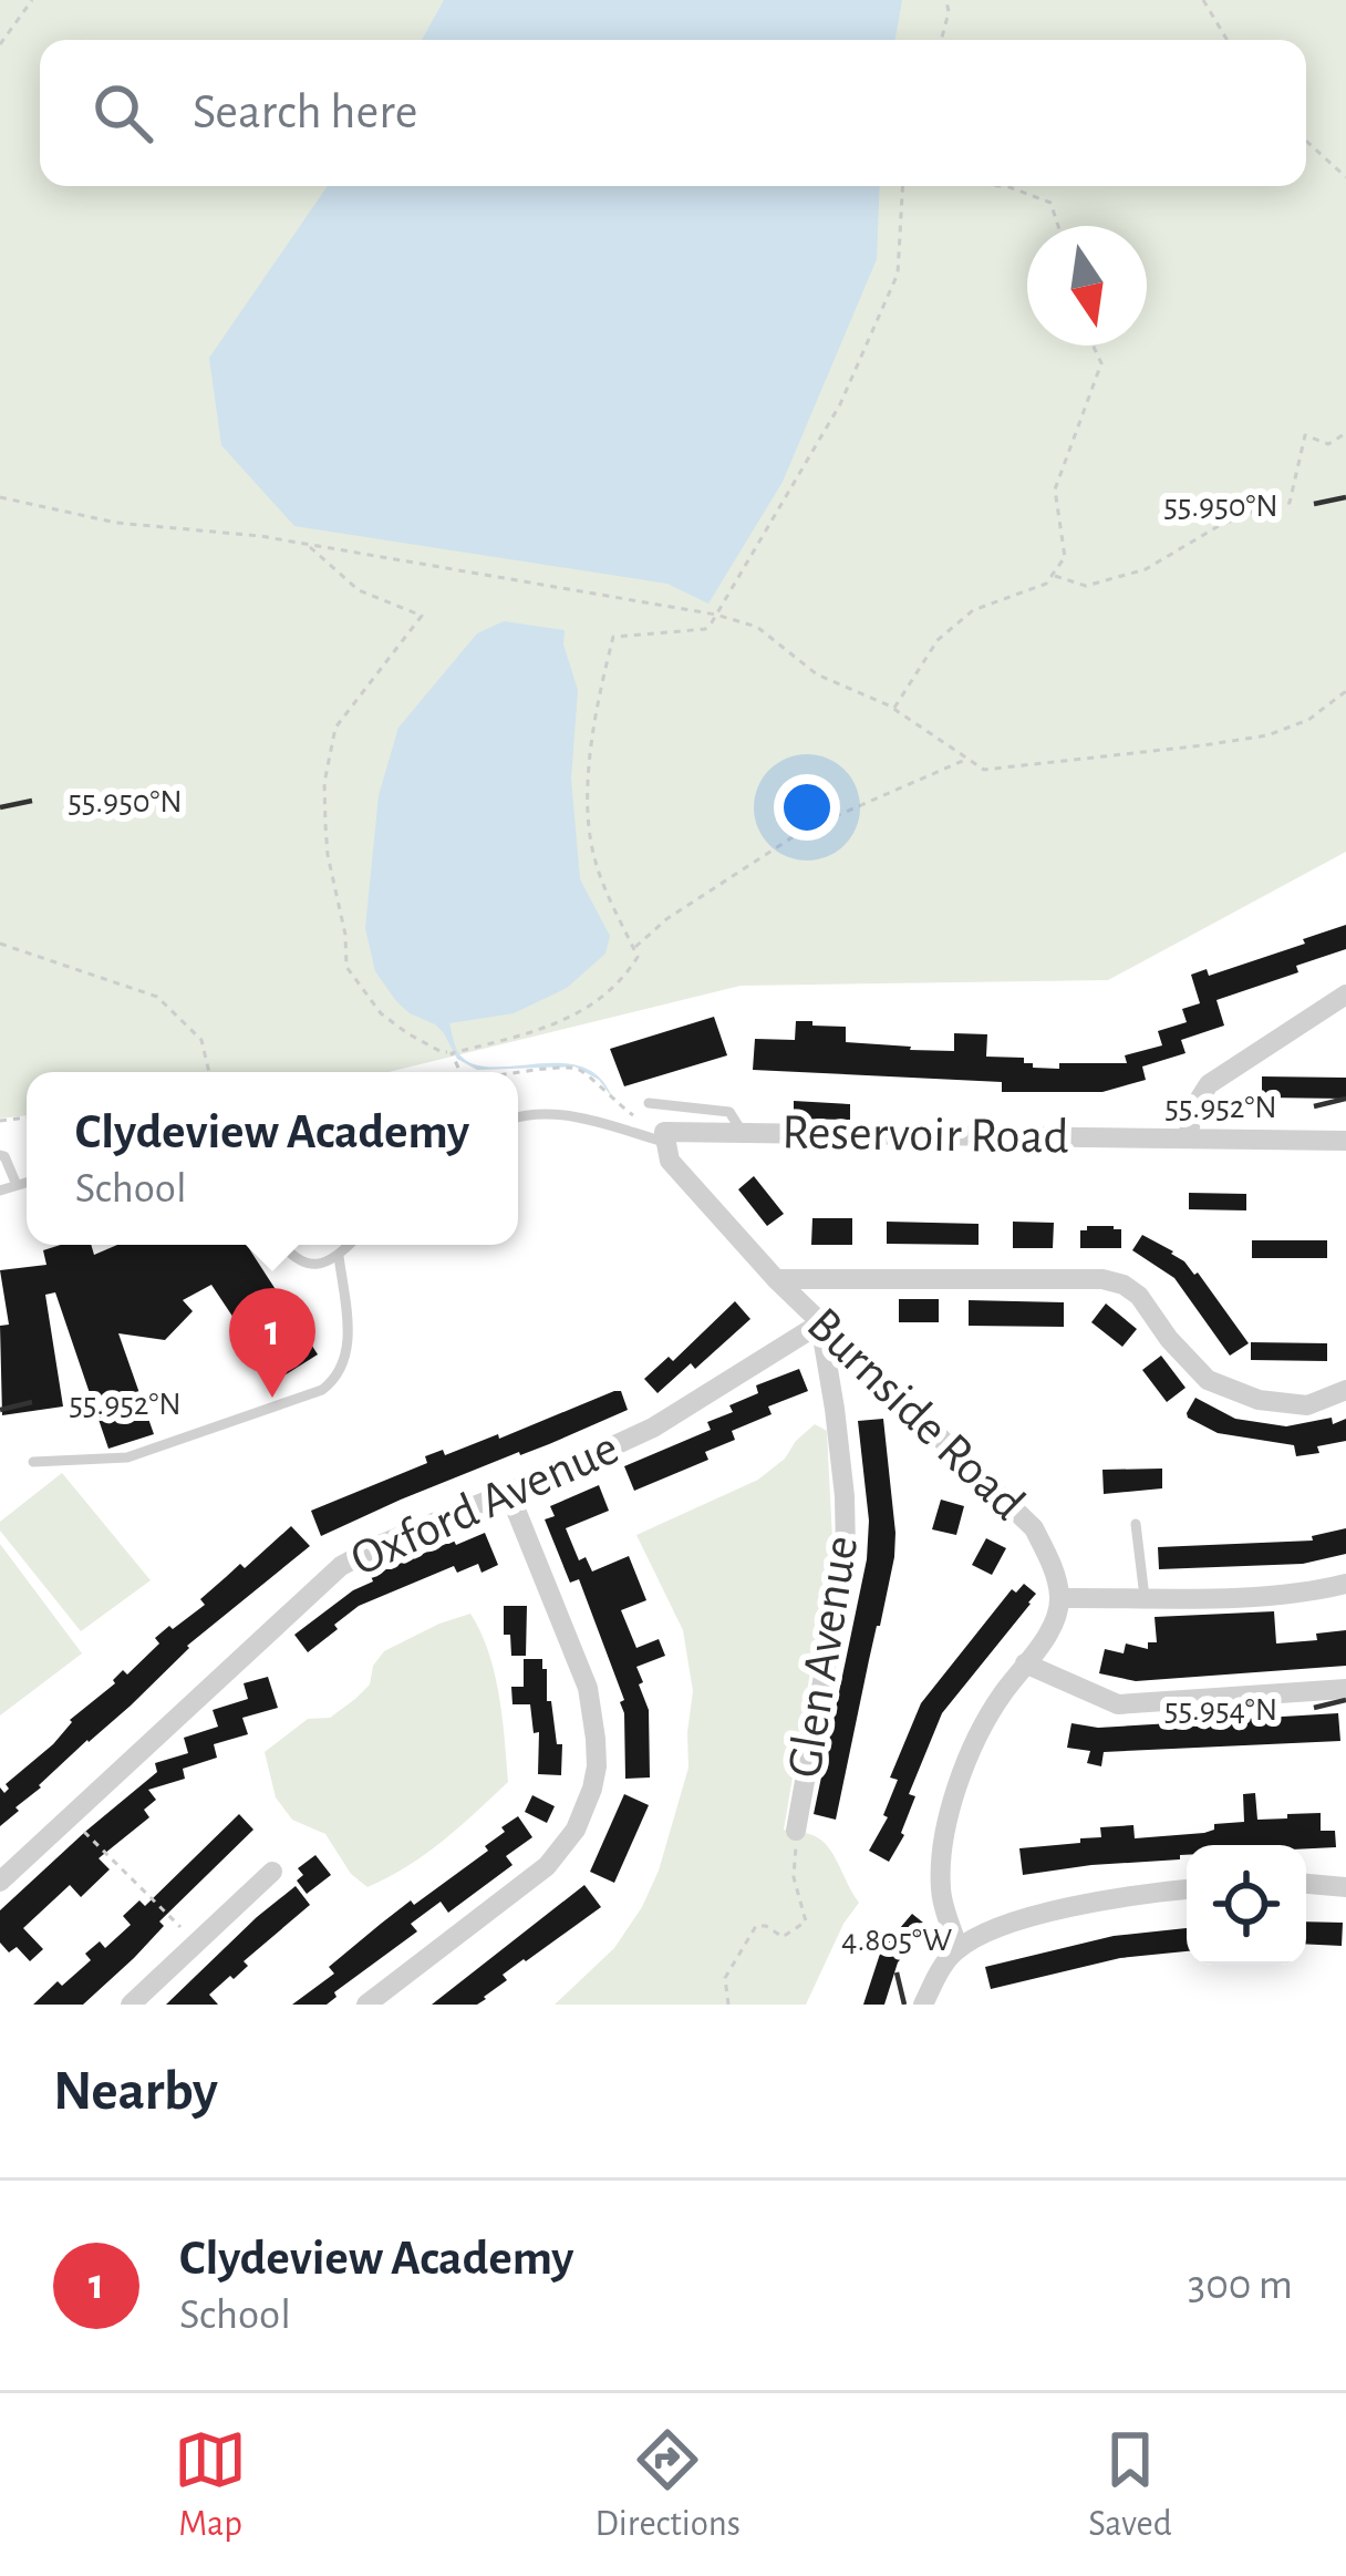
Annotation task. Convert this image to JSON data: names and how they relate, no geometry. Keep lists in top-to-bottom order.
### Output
{
  "streets": {
    "street": [
      "Reservoir Road",
      "Burnside Road",
      "Oxford Avenue",
      "Glen Avenue"
    ]
  },
  "crossings": [
    ["Reservoir Road", "Burnside Road"],
    ["Burnside Road", "Oxford Avenue"],
    ["Burnside Road", "Glen Avenue"],
    ["Oxford Avenue", "Glen Avenue"]
  ],
  "north": "bottom",
  "page": {
    "search": "Search here",
    "popup": ["Clydeview Academy", "School"],
    "pins": "1",
    "heading": "Nearby",
    "list": [
      {
        "mark": "1",
        "name": "Clydeview Academy",
        "note": "School",
        "value": "300 m"
      }
    ],
    "nav": ["Map", "Directions", "Saved"]
  },
  "coordinates": [
    "55.950°N",
    "55.952°N",
    "55.954°N",
    "4.805°W"
  ]
}
